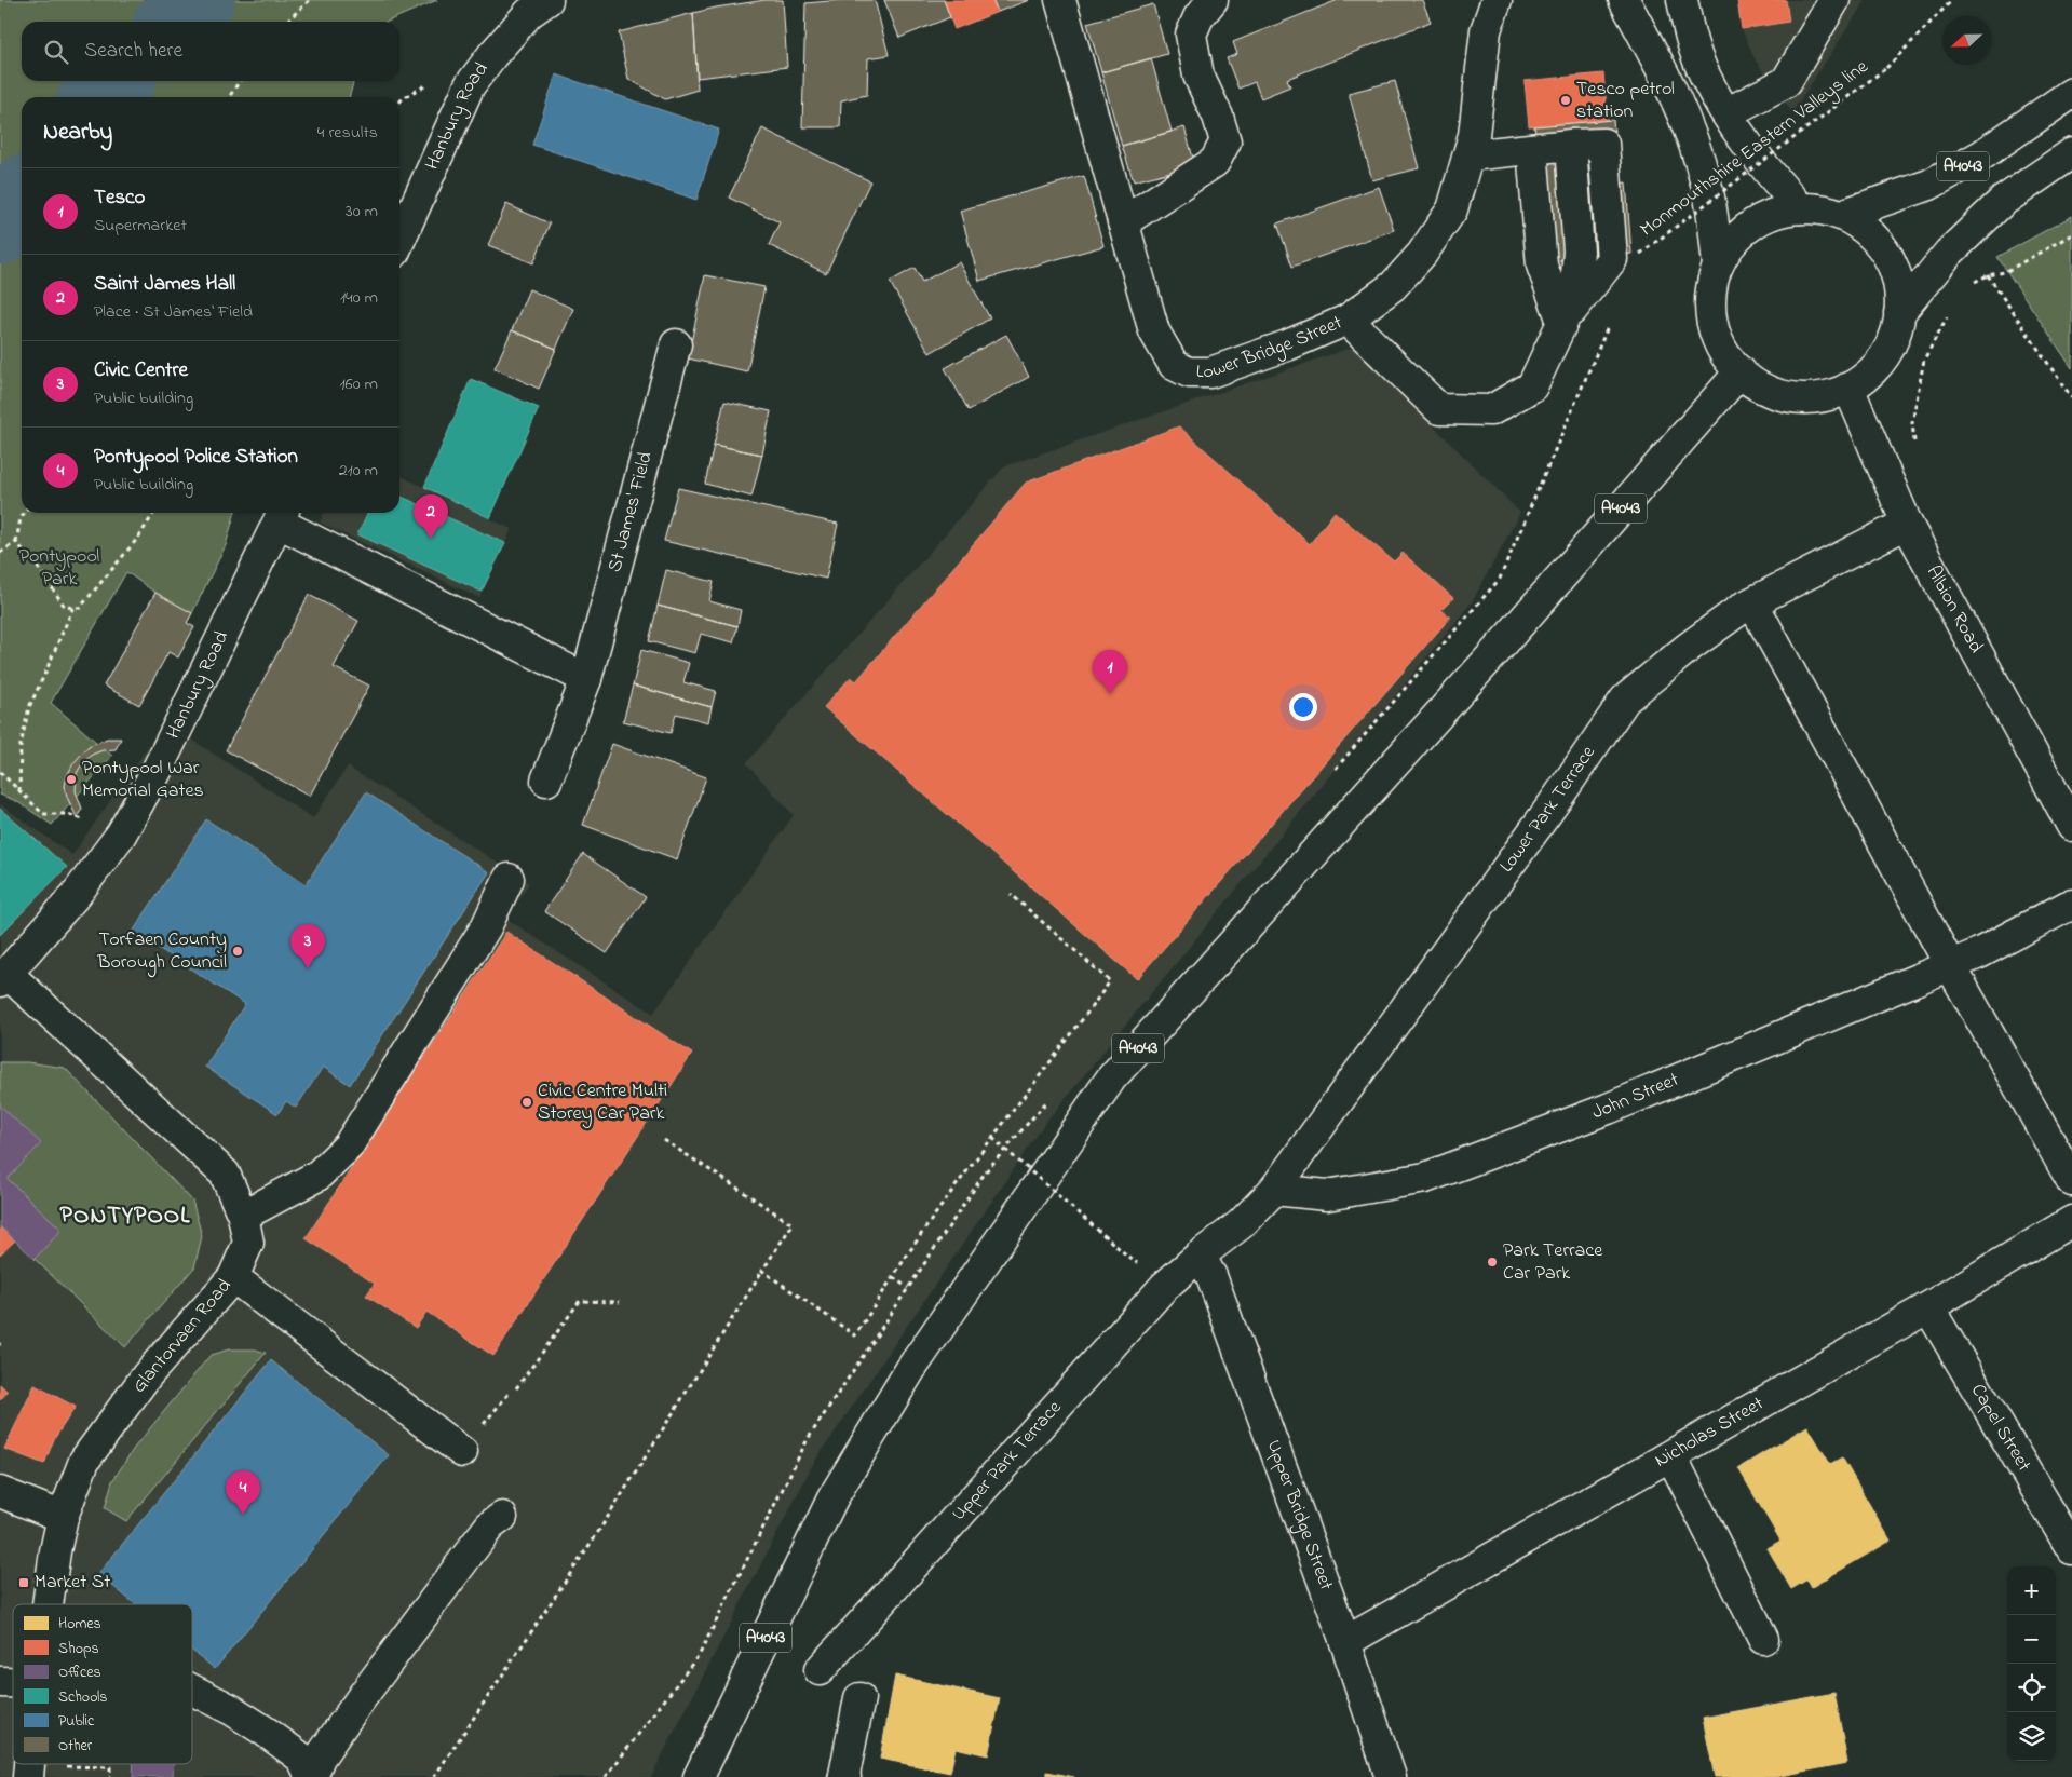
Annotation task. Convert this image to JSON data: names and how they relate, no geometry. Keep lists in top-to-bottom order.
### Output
{
  "streets": {
    "street": [
      "Hanbury Road",
      "A4043",
      "Lower Bridge Street",
      "St James' Field",
      "Albion Road",
      "Lower Park Terrace",
      "John Street",
      "Glantorvaen Road",
      "Capel Street",
      "Nicholas Street",
      "Upper Park Terrace",
      "Upper Bridge Street"
    ],
    "path": ["Monmouthshire Eastern Valleys line"]
  },
  "crossings": [
    ["Hanbury Road", "Glantorvaen Road"],
    ["A4043", "Albion Road"],
    ["Albion Road", "Lower Park Terrace"],
    ["Lower Park Terrace", "John Street"],
    ["Capel Street", "Nicholas Street"],
    ["Nicholas Street", "Upper Bridge Street"],
    ["Upper Park Terrace", "Upper Bridge Street"]
  ],
  "districts": ["PONTYPOOL"],
  "parks": ["Pontypool Park"],
  "places": {
    "other": [
      "Tesco petrol station",
      "Pontypool War Memorial Gates",
      "Torfaen County Borough Council",
      "Civic Centre Multi Storey Car Park",
      "Park Terrace Car Park"
    ],
    "transit": ["Market St"]
  },
  "legend": [
    "Homes",
    "Shops",
    "Offices",
    "Schools",
    "Public",
    "Other"
  ],
  "north": "left",
  "page": {
    "search": "Search here",
    "heading": ["Nearby", "4 results"],
    "list": [
      {
        "mark": "1",
        "name": "Tesco",
        "note": "Supermarket",
        "value": "30 m"
      },
      {
        "mark": "2",
        "name": "Saint James Hall",
        "note": "Place · St James' Field",
        "value": "140 m"
      },
      {
        "mark": "3",
        "name": "Civic Centre",
        "note": "Public building",
        "value": "160 m"
      },
      {
        "mark": "4",
        "name": "Pontypool Police Station",
        "note": "Public building",
        "value": "210 m"
      }
    ],
    "pins": [
      "2",
      "1",
      "3",
      "4"
    ],
    "map_buttons": ["+", "−"]
  }
}
